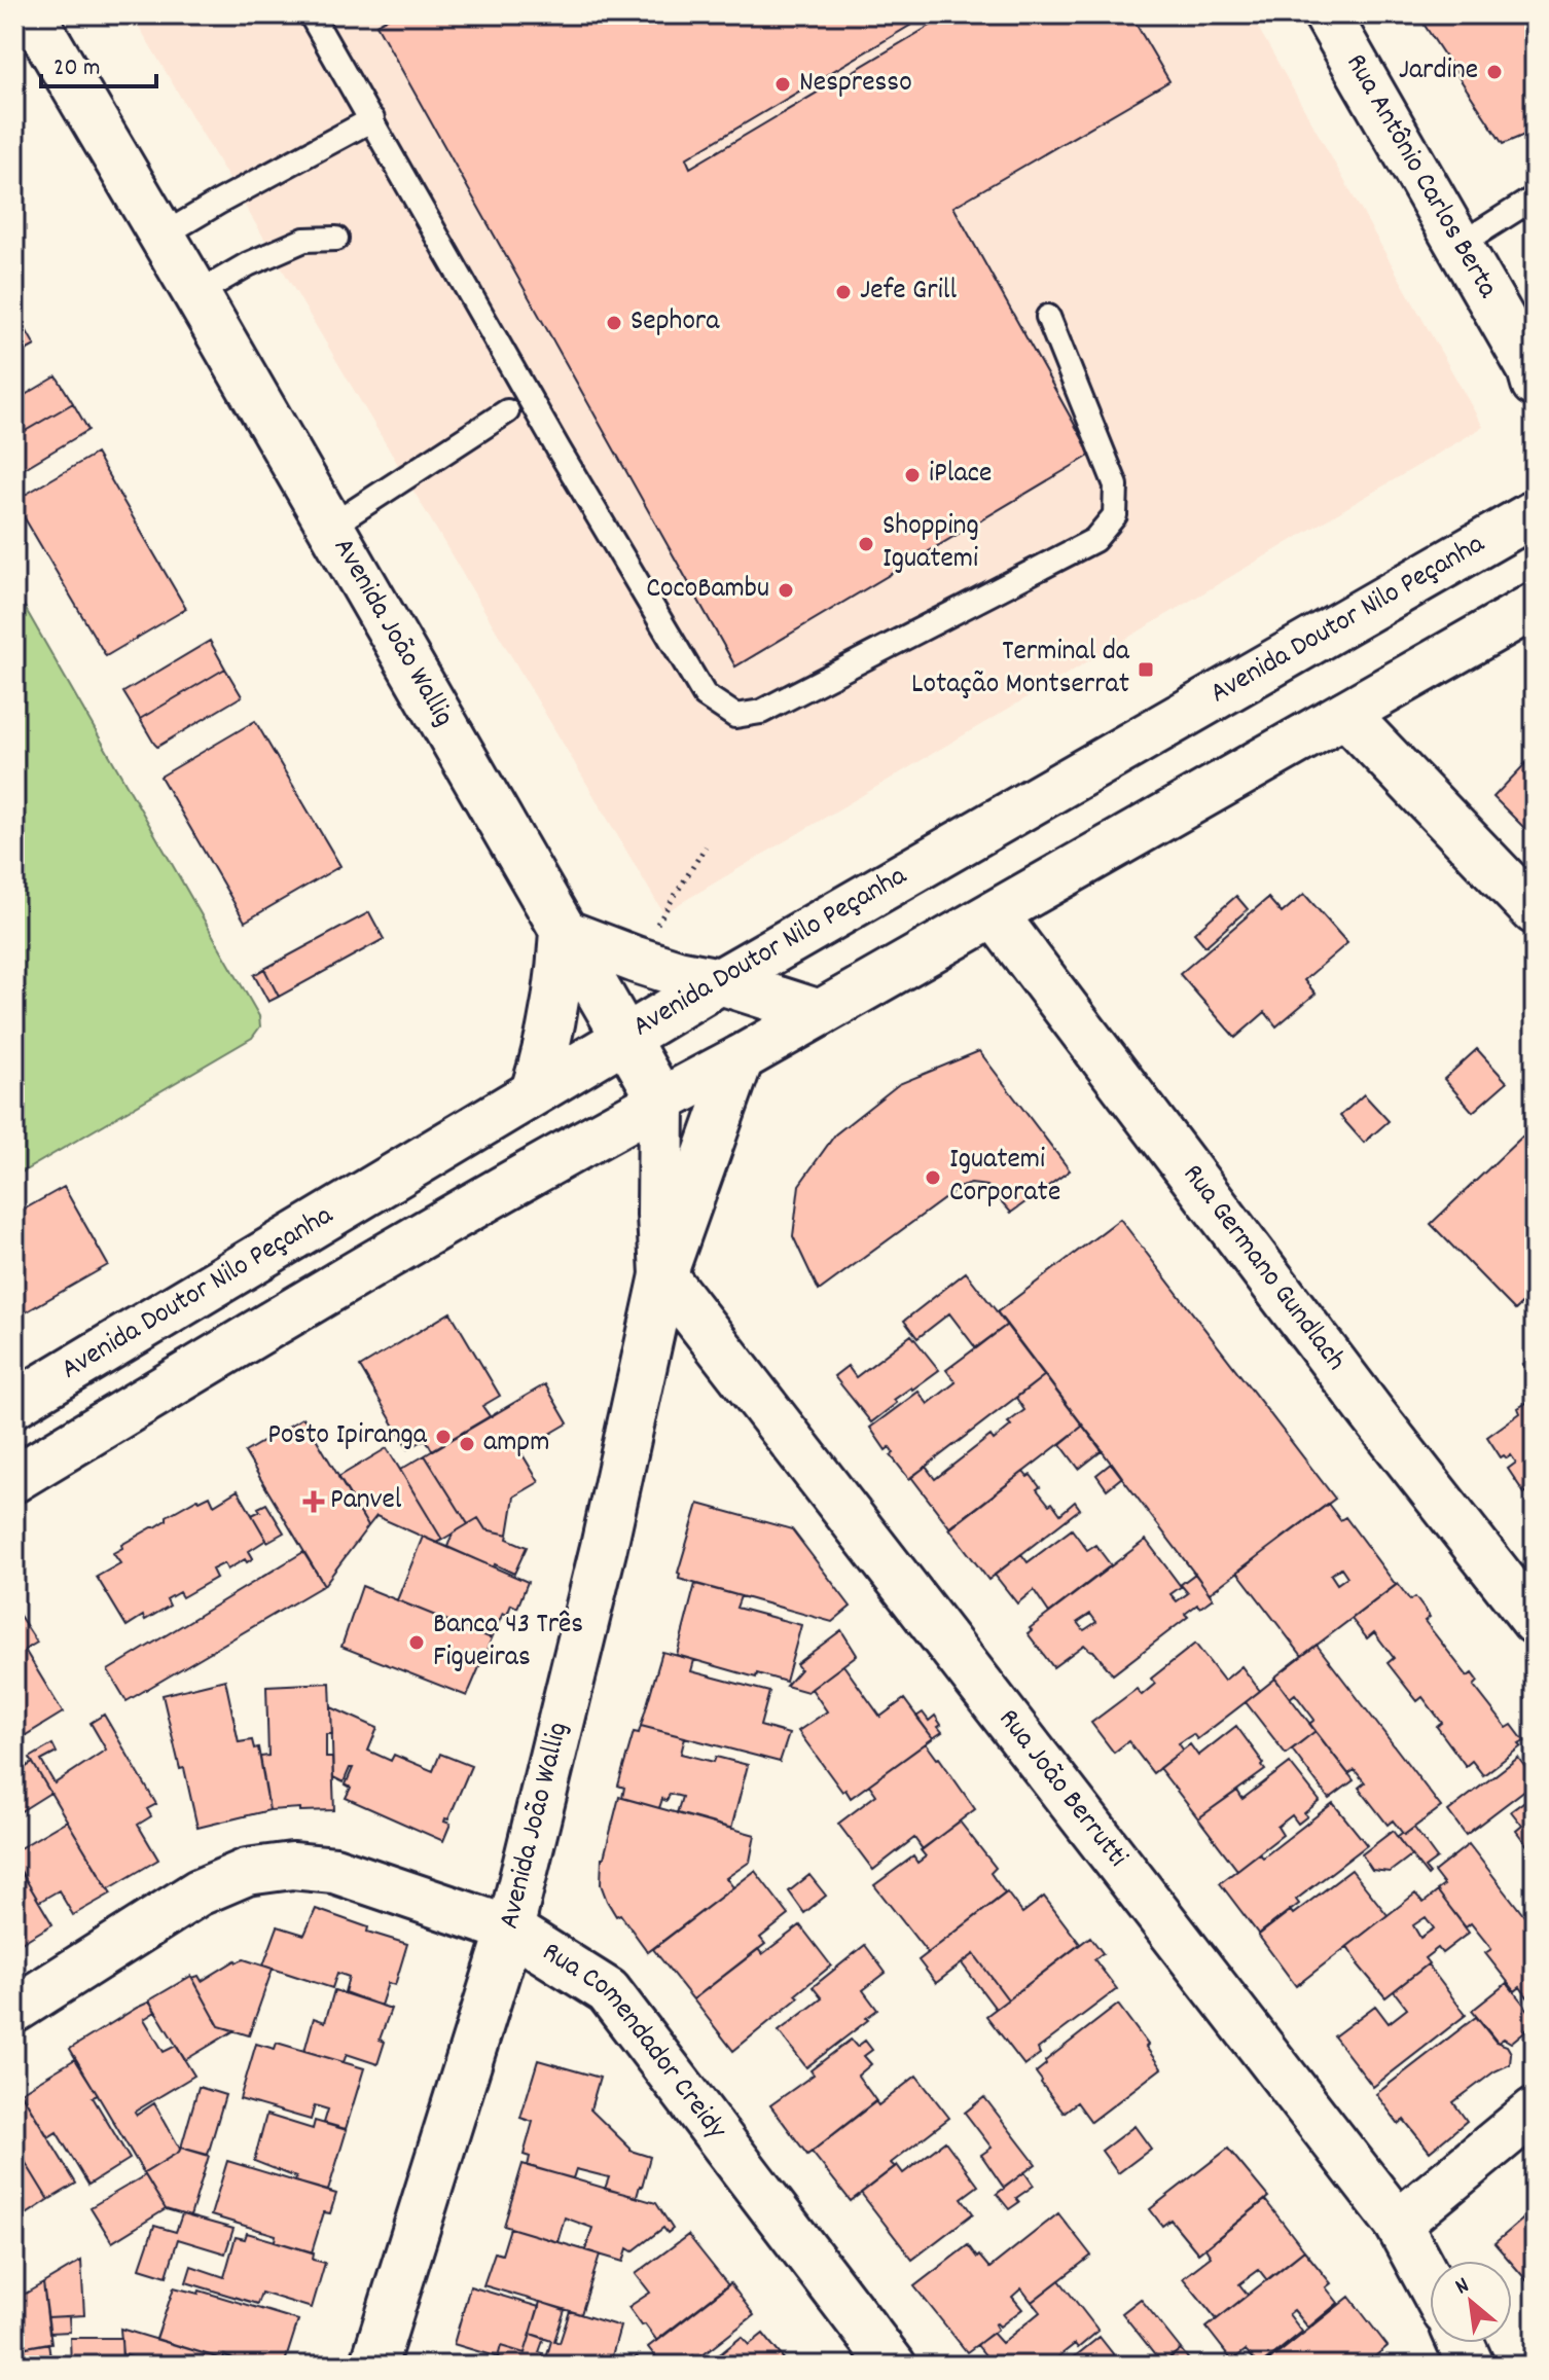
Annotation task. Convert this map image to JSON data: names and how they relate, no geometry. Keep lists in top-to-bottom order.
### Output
{
  "streets": {
    "main road": [
      "Rua Antônio Carlos Berta",
      "Avenida Doutor Nilo Peçanha",
      "Avenida João Wallig",
      "Rua Germano Gundlach",
      "Rua João Berrutti",
      "Rua Comendador Creidy"
    ]
  },
  "crossings": [
    ["Avenida Doutor Nilo Peçanha", "Avenida João Wallig"],
    ["Avenida João Wallig", "Rua João Berrutti"],
    ["Avenida João Wallig", "Rua Comendador Creidy"]
  ],
  "places": {
    "other": [
      "Jardine",
      "Nespresso",
      "Jefe Grill",
      "Sephora",
      "iPlace",
      "Shopping Iguatemi",
      "CocoBambu",
      "Iguatemi Corporate",
      "Posto Ipiranga",
      "ampm",
      "Banca 43 Três Figueiras"
    ],
    "transit": ["Terminal da Lotação Montserrat"],
    "health": ["Panvel"]
  },
  "scale_bar": "20 m",
  "north": "top left"
}
